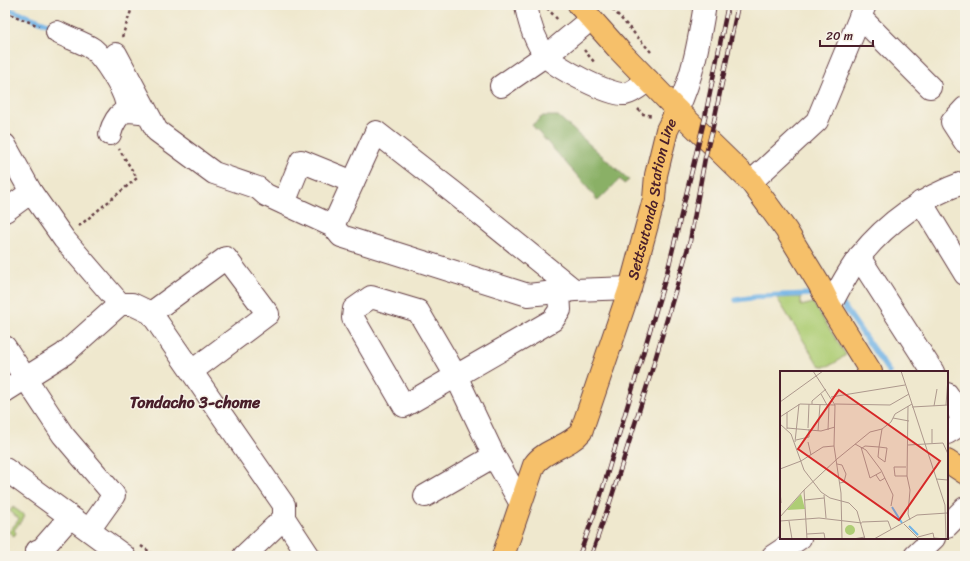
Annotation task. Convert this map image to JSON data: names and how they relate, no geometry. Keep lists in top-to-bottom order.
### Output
{
  "streets": {
    "main road": ["Settsutonda Station Line"]
  },
  "districts": ["Tondacho 3-chome"],
  "scale_bar": "20 m"
}
